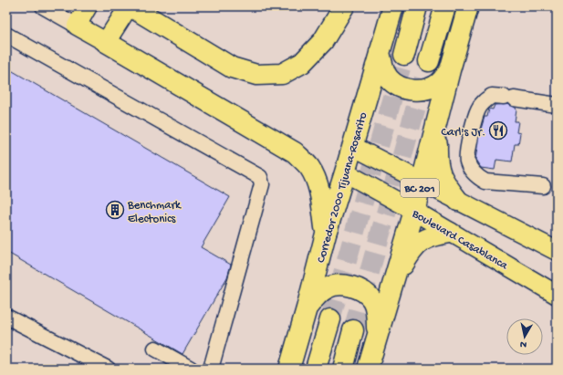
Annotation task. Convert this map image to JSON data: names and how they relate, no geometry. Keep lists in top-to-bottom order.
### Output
{
  "streets": {
    "highway": ["Corredor 2000 Tijuana-Rosarito", "BC 201"],
    "main road": ["Boulevard Casablanca"]
  },
  "crossings": [
    ["Corredor 2000 Tijuana-Rosarito", "Boulevard Casablanca"],
    ["BC 201", "Boulevard Casablanca"]
  ],
  "places": {
    "restaurant": ["Carl's Jr."],
    "building": ["Benchmark Electonics"]
  },
  "north": "bottom"
}
